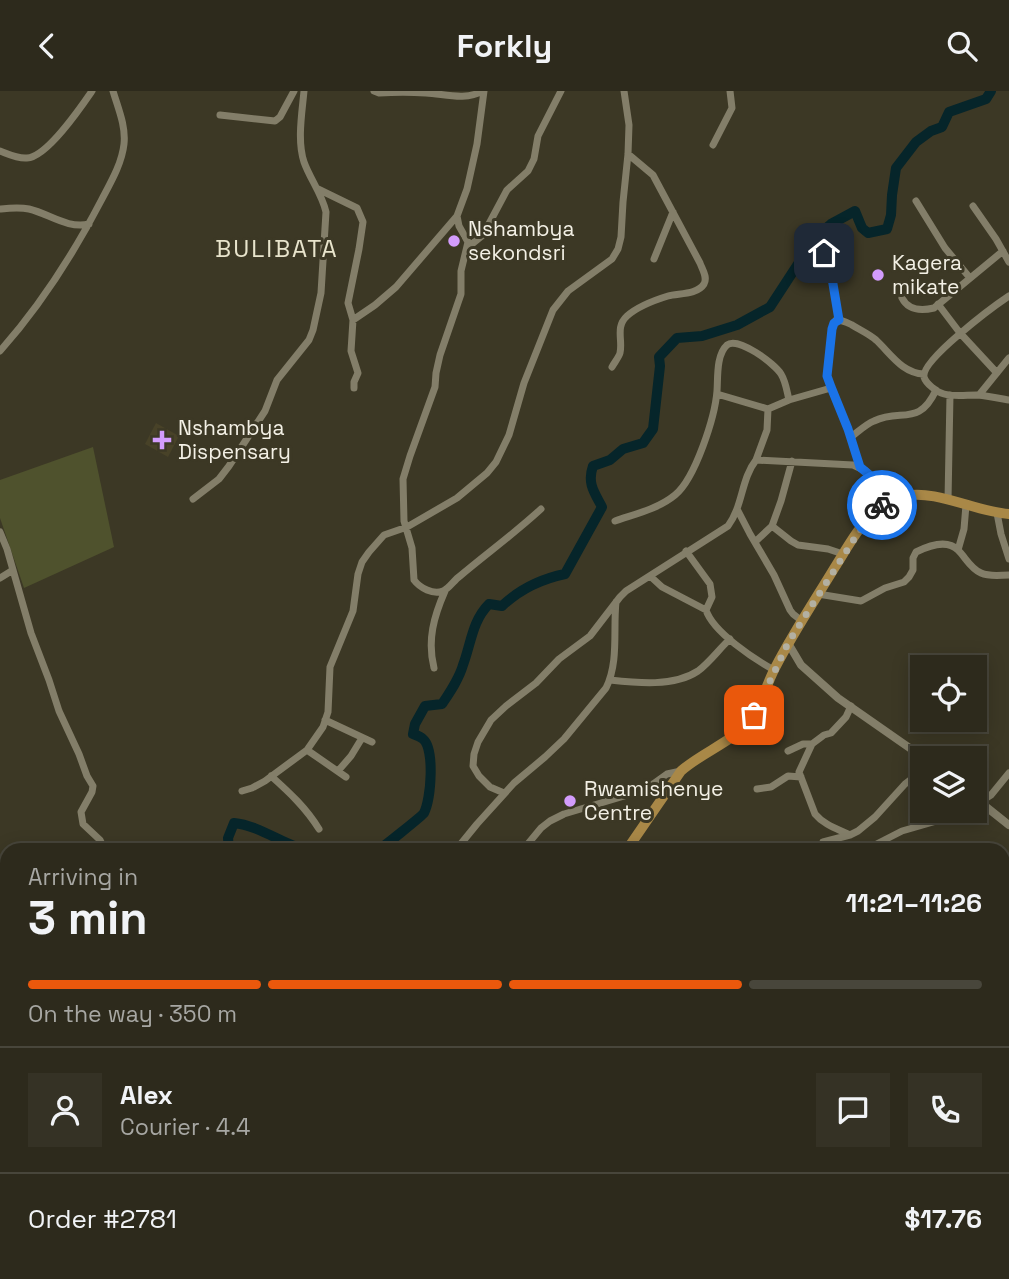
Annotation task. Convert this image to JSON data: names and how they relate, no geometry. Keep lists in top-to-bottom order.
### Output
{
  "districts": ["BULIBATA"],
  "places": {
    "other": ["Nshambya sekondsri", "Kagera mikate", "Rwamishenye Centre"],
    "health": ["Nshambya Dispensary"]
  },
  "page": {
    "header": "Forkly",
    "heading": ["3 min", "Arriving in", "11:21–11:26"],
    "panel": [
      "Alex",
      "Courier · 4.4",
      "Order #2781",
      "$17.76"
    ],
    "bar": "On the way · 350 m"
  }
}
